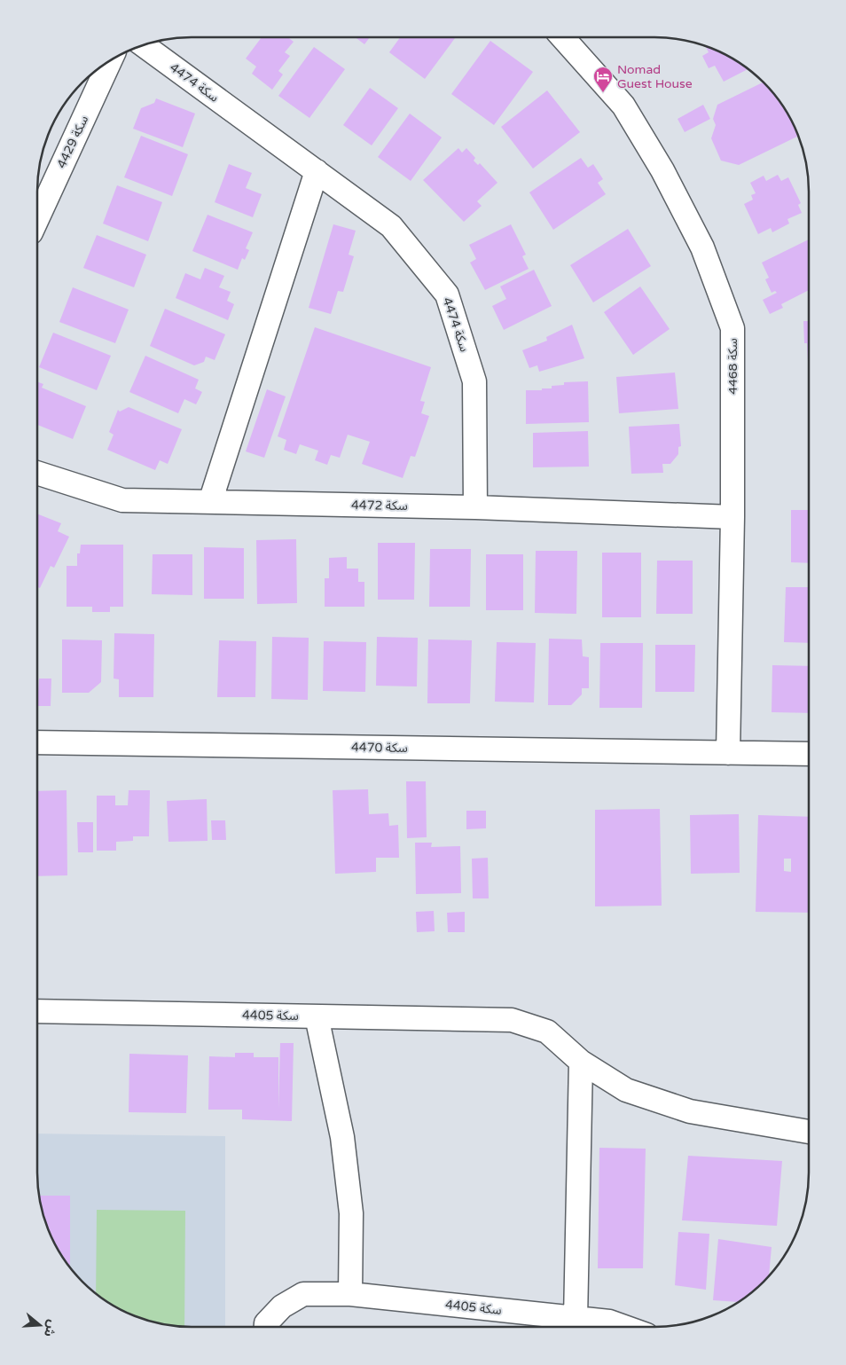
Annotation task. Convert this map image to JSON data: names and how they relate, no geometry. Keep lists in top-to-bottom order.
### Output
{
  "streets": {
    "street": [
      "سكة 4474",
      "سكة 4429",
      "سكة 4468",
      "سكة 4472",
      "سكة 4470",
      "سكة 4405"
    ]
  },
  "crossings": [
    ["سكة 4474", "سكة 4472"],
    ["سكة 4468", "سكة 4472"],
    ["سكة 4468", "سكة 4470"]
  ],
  "places": {
    "hotel": ["Nomad Guest House"]
  },
  "north": "right"
}
